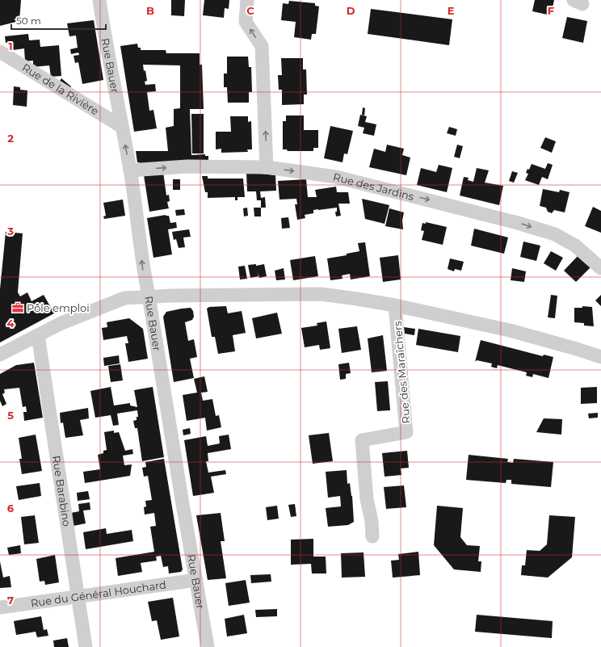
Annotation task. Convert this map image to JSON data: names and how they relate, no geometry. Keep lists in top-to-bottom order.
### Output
{
  "streets": {
    "street": [
      "Rue Bauer",
      "Rue de la Rivière",
      "Rue des Jardins",
      "Rue des Maraîchers",
      "Rue Barabino",
      "Rue du Général Houchard"
    ]
  },
  "crossings": [
    ["Rue Bauer", "Rue de la Rivière"],
    ["Rue Bauer", "Rue des Jardins"],
    ["Rue Bauer", "Rue des Maraîchers"],
    ["Rue Bauer", "Rue du Général Houchard"],
    ["Rue des Maraîchers", "Rue Barabino"],
    ["Rue Barabino", "Rue du Général Houchard"]
  ],
  "one_way": ["Rue des Jardins"],
  "places": {
    "office": ["Pôle emploi"]
  },
  "scale_bar": "50 m",
  "grid": {
    "columns": [
      "B",
      "C",
      "D",
      "E",
      "F"
    ],
    "rows": [
      "1",
      "2",
      "3",
      "4",
      "5",
      "6",
      "7"
    ]
  }
}
